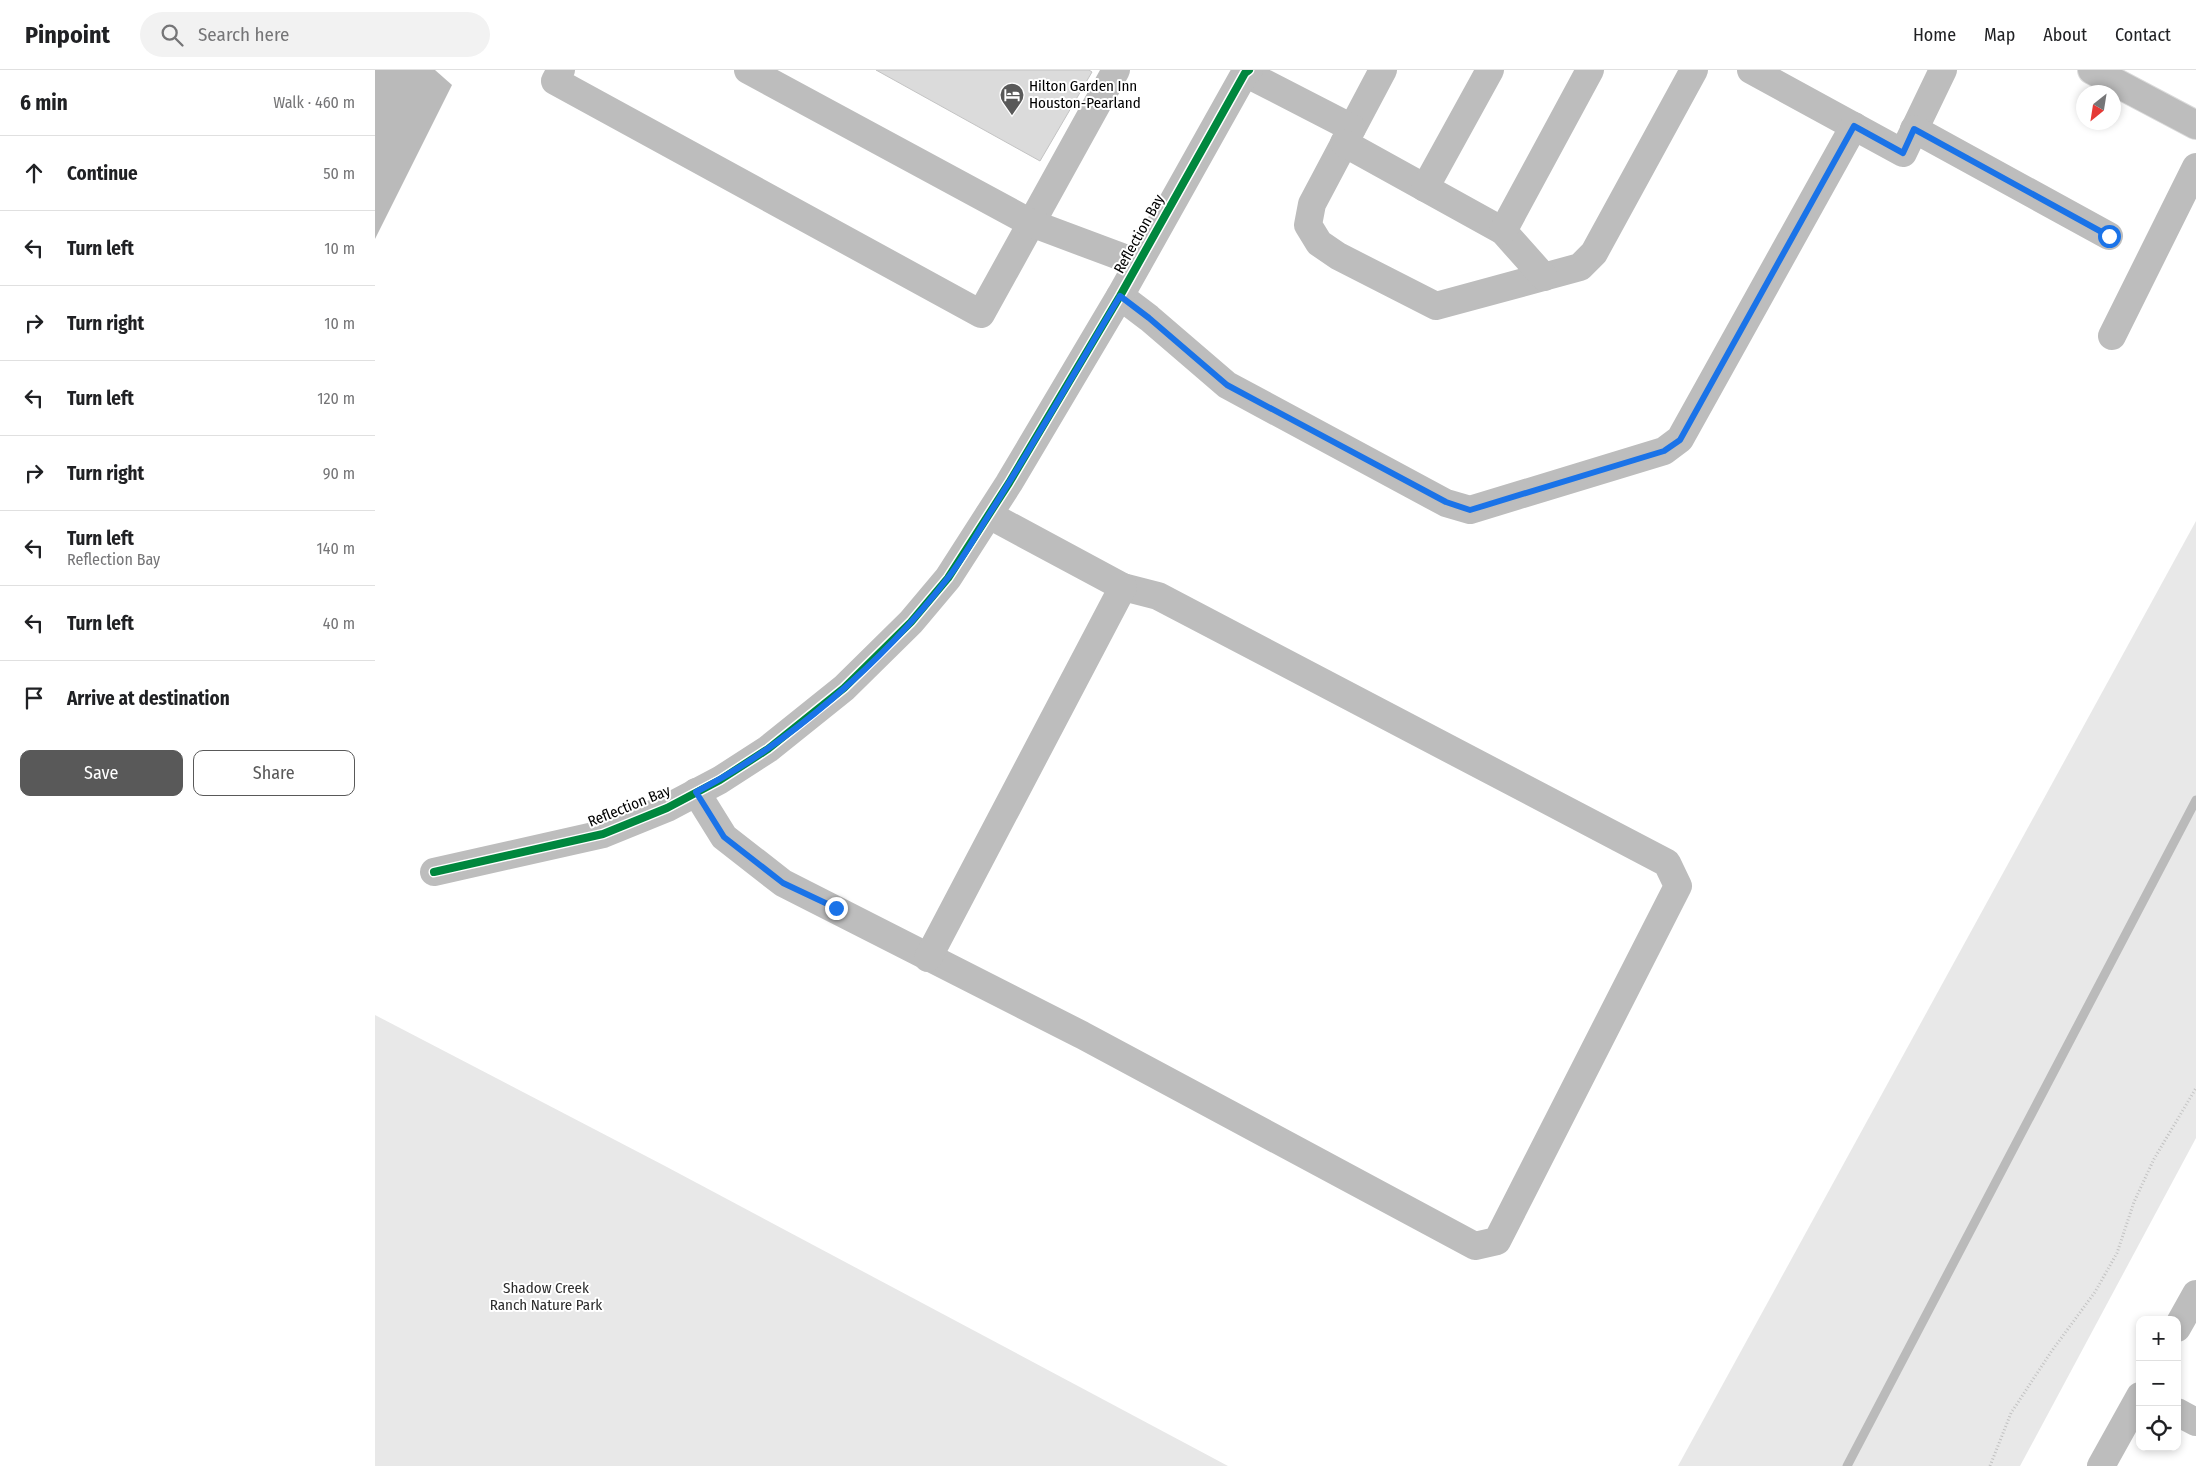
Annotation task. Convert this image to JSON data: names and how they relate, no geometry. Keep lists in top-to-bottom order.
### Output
{
  "streets": {
    "street": ["Reflection Bay"]
  },
  "parks": ["Shadow Creek Ranch Nature Park"],
  "places": {
    "hotel": ["Hilton Garden Inn Houston-Pearland"]
  },
  "north": "bottom left",
  "page": {
    "header": "Pinpoint",
    "search": "Search here",
    "nav": [
      "Home",
      "Map",
      "About",
      "Contact"
    ],
    "heading": ["6 min", "Walk · 460 m"],
    "list": [
      ["Continue", "50 m"],
      ["Turn left", "10 m"],
      ["Turn right", "10 m"],
      ["Turn left", "120 m"],
      ["Turn right", "90 m"],
      ["Turn left", "Reflection Bay", "140 m"],
      ["Turn left", "40 m"],
      "Arrive at destination"
    ],
    "buttons": ["Save", "Share"],
    "map_buttons": ["+", "−"]
  }
}
